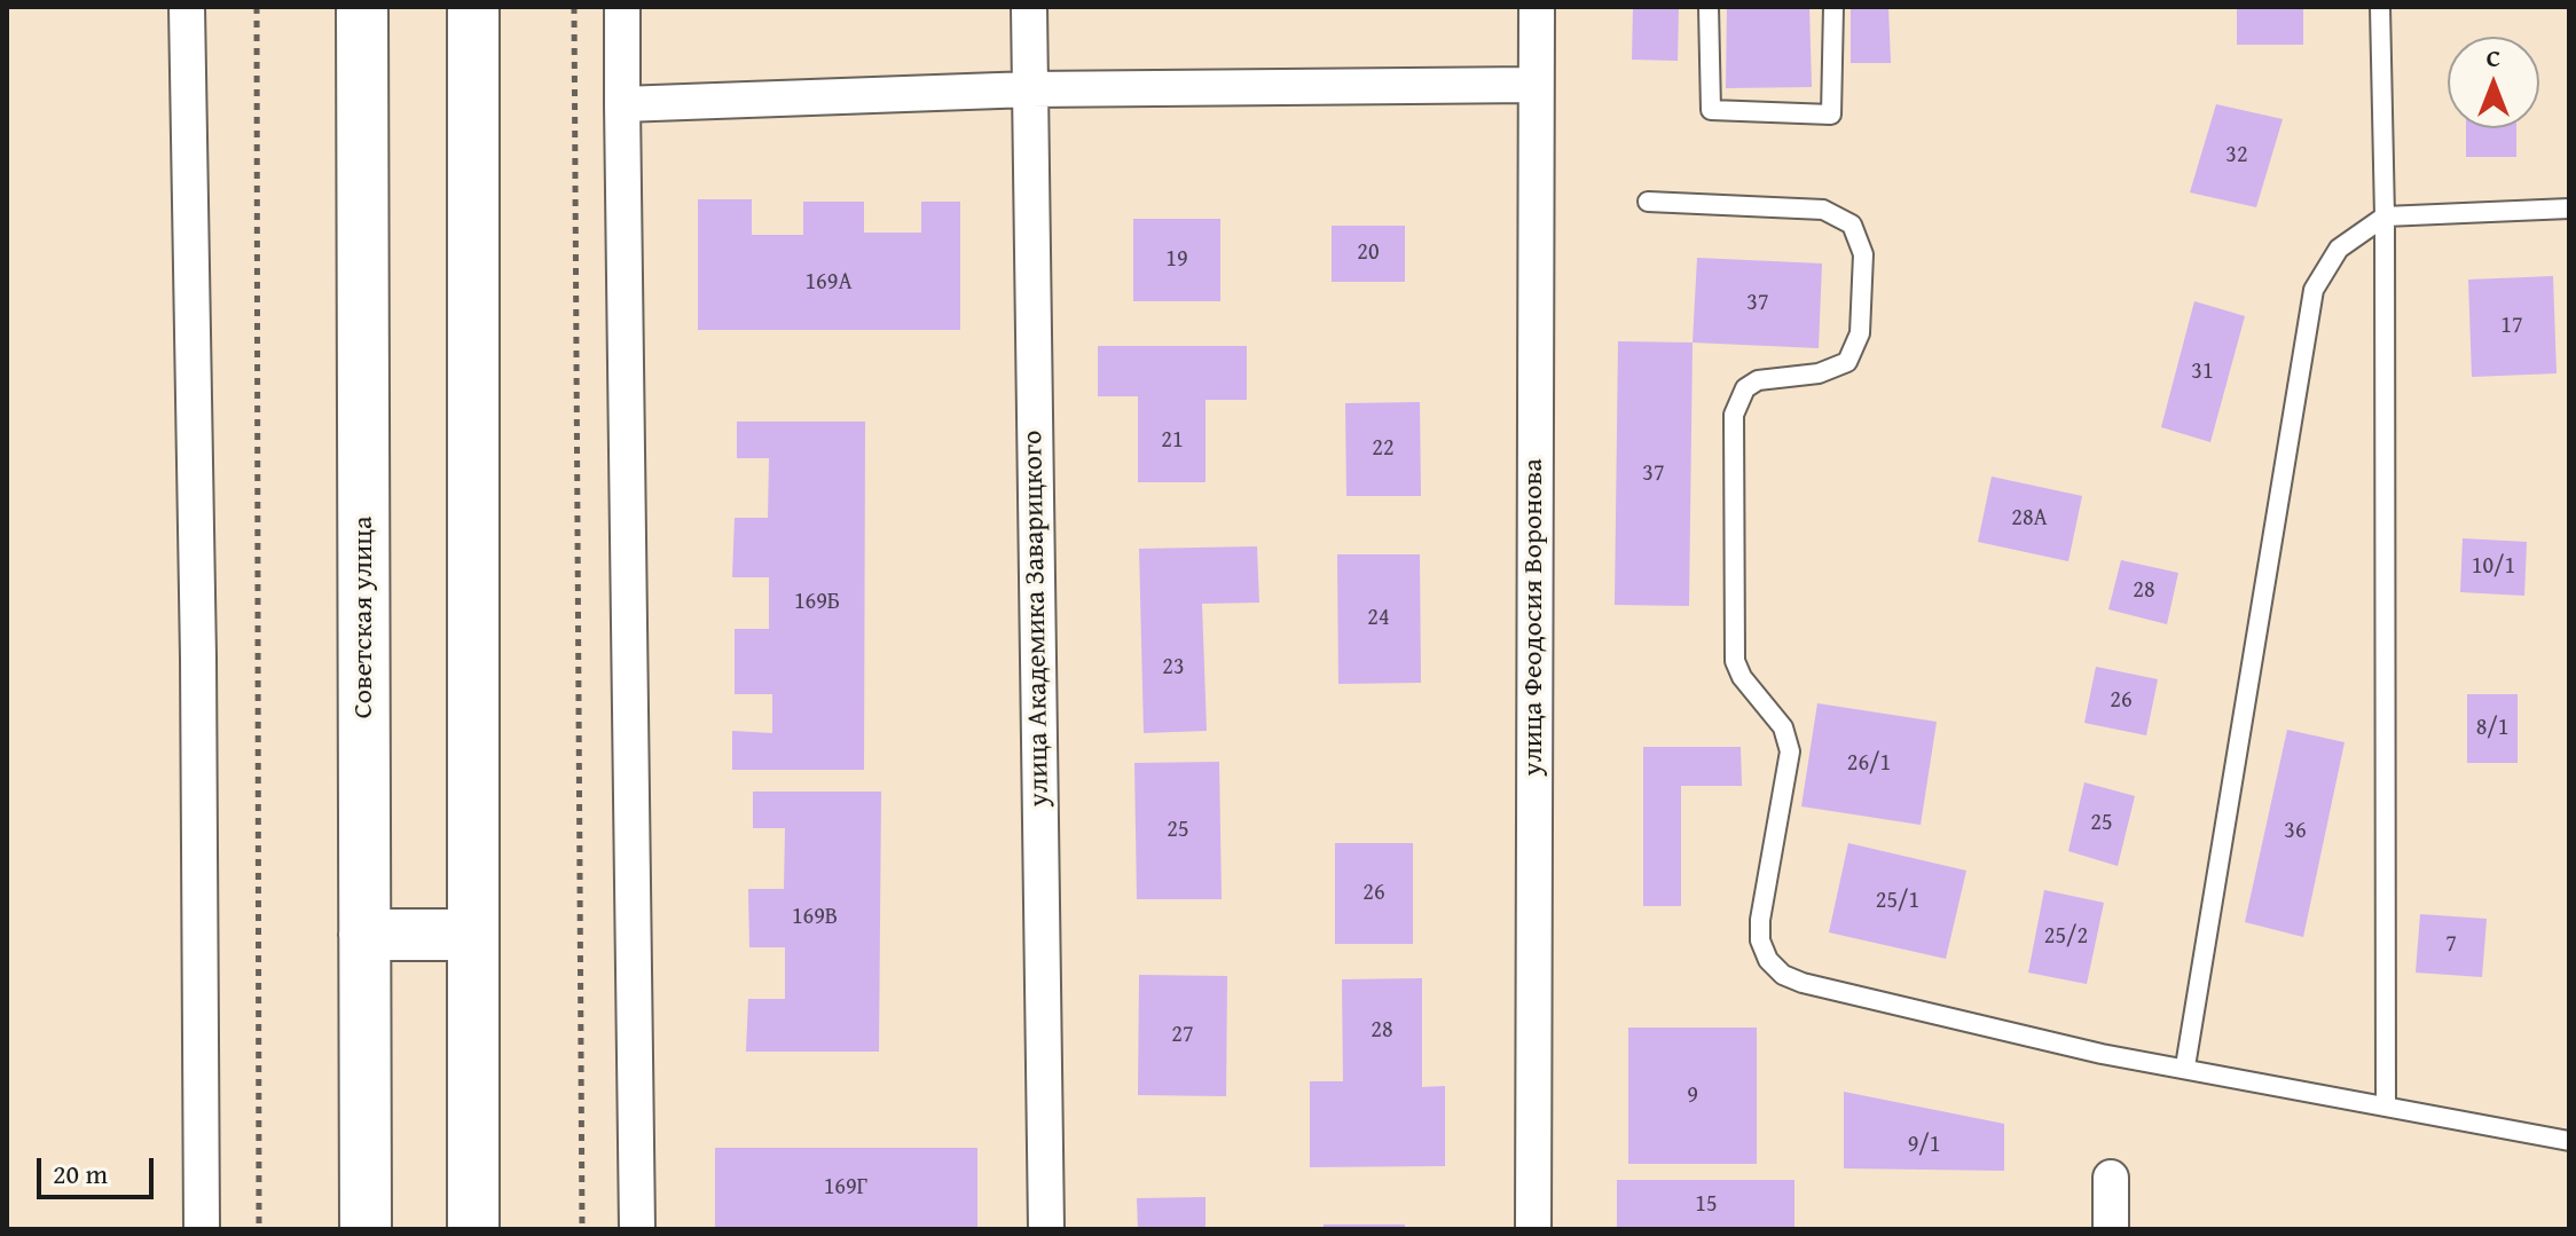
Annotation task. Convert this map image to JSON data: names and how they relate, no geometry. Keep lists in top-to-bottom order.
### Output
{
  "streets": {
    "main road": ["Советская улица"],
    "street": ["улица Феодосия Воронова", "улица Академика Заварицкого"]
  },
  "house_numbers": [
    "32",
    "20",
    "19",
    "169А",
    "37",
    "17",
    "31",
    "21",
    "22",
    "37",
    "28А",
    "10/1",
    "28",
    "169Б",
    "24",
    "23",
    "26",
    "8/1",
    "26/1",
    "25",
    "25",
    "36",
    "26",
    "25/1",
    "169В",
    "25/2",
    "7",
    "28",
    "27",
    "9",
    "9/1",
    "169Г",
    "15"
  ],
  "scale_bar": "20 m",
  "north": "top"
}
